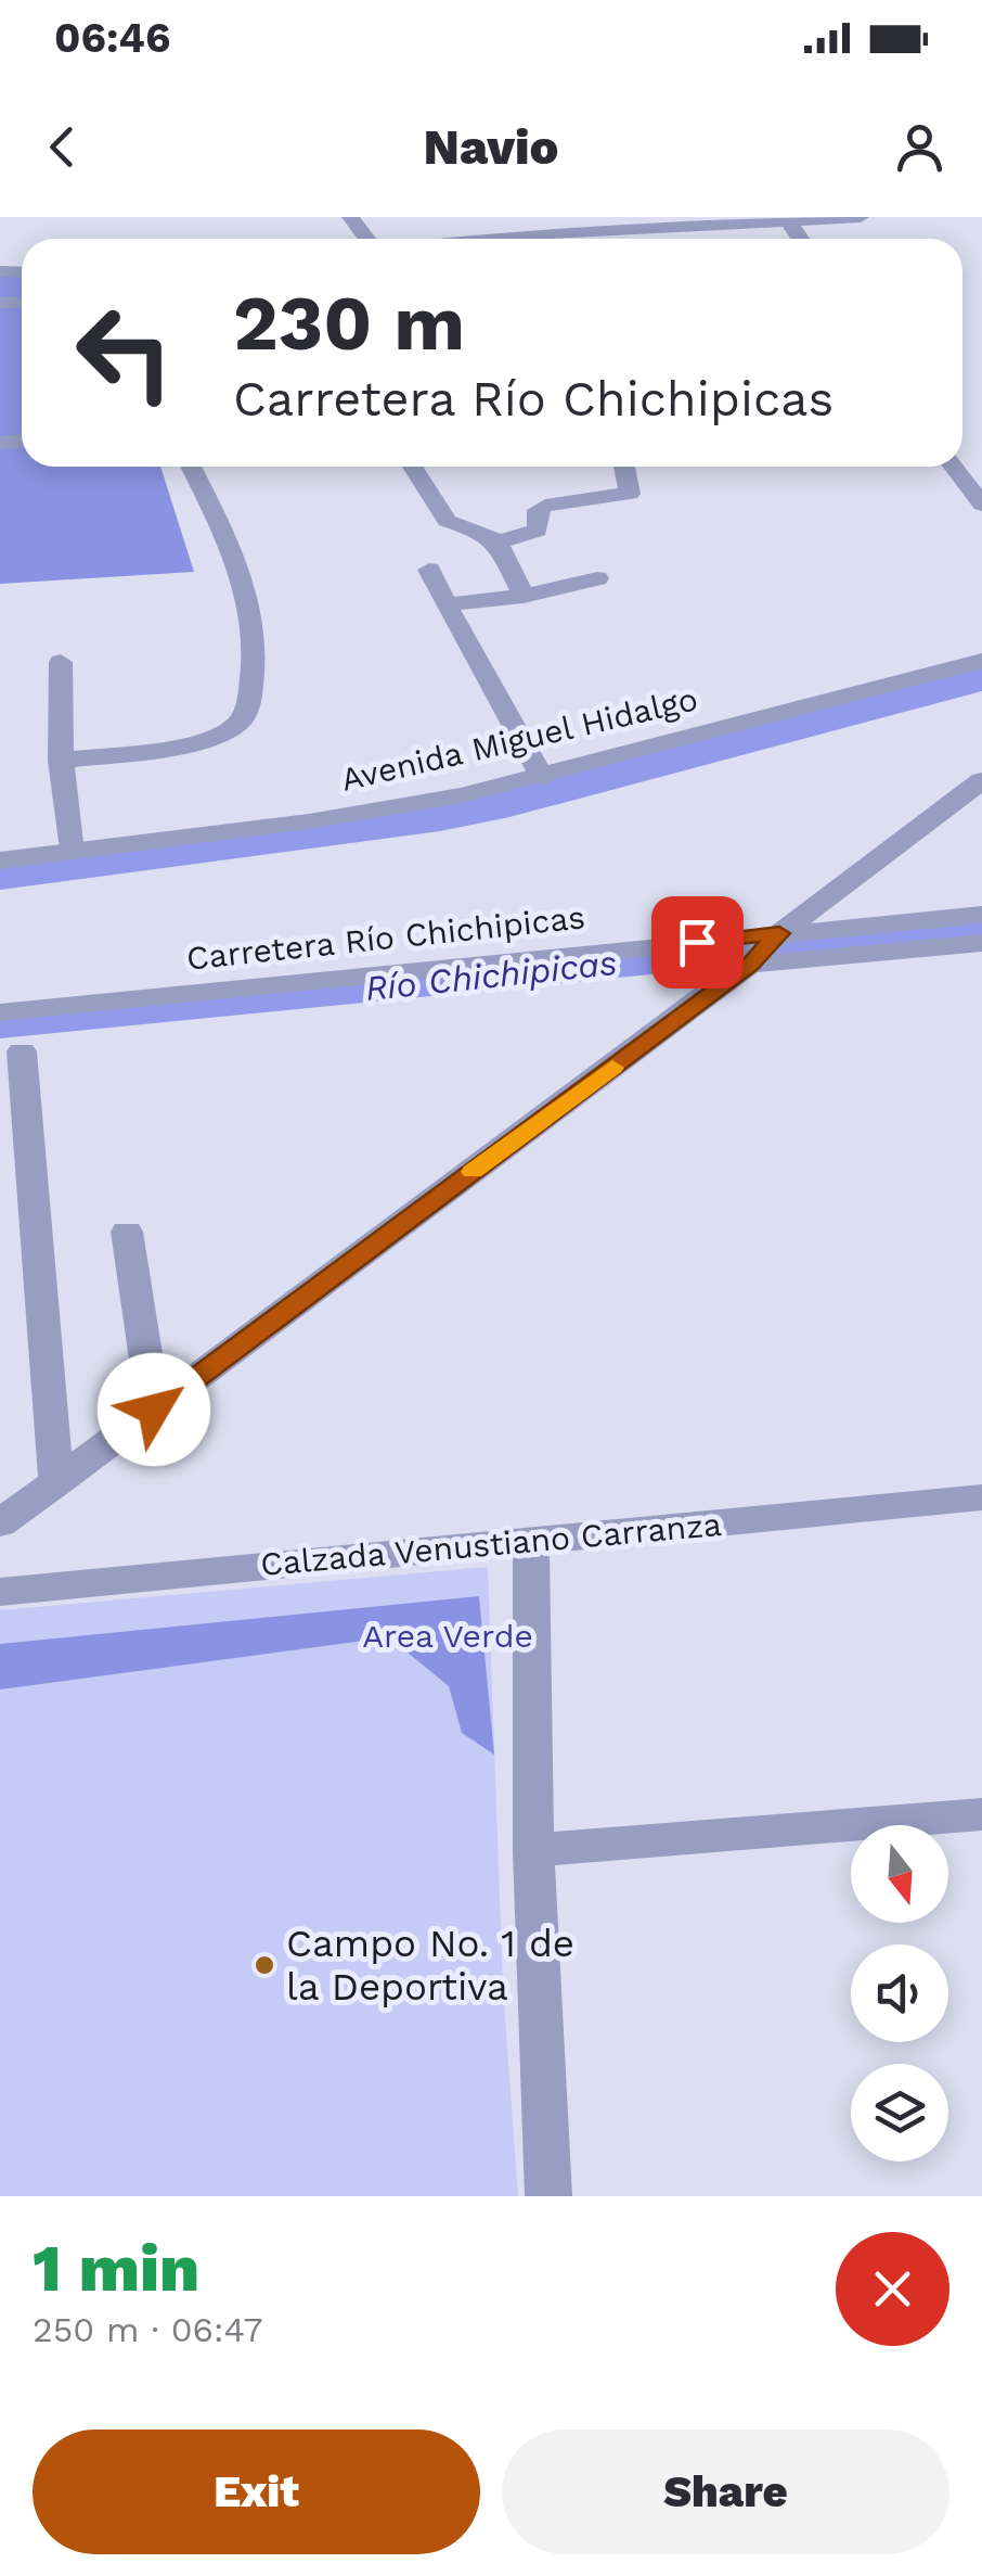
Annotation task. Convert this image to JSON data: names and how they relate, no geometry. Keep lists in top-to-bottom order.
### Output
{
  "streets": {
    "street": ["Avenida Miguel Hidalgo", "Carretera Río Chichipicas", "Calzada Venustiano Carranza"]
  },
  "water": ["Río Chichipicas"],
  "parks": ["Area Verde"],
  "places": ["Campo No. 1 de la Deportiva"],
  "north": "bottom",
  "page": {
    "status": "06:46",
    "header": "Navio",
    "turn": ["230 m", "Carretera Río Chichipicas"],
    "heading": ["1 min", "250 m · 06:47"],
    "buttons": ["Exit", "Share"]
  }
}
